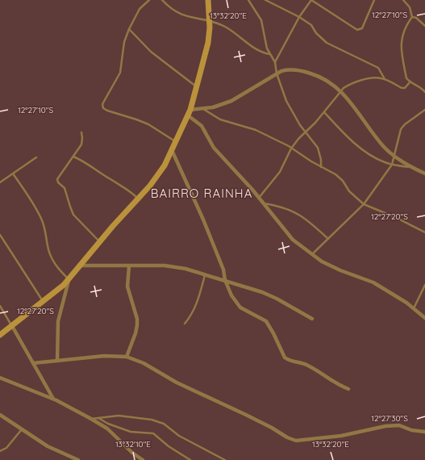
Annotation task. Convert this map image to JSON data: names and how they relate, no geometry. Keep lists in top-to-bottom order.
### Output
{
  "districts": ["BAIRRO RAINHA"],
  "coordinates": [
    "12°27'10\"S",
    "13°32'20\"E",
    "12°27'20\"S",
    "12°27'30\"S",
    "13°32'10\"E"
  ]
}
